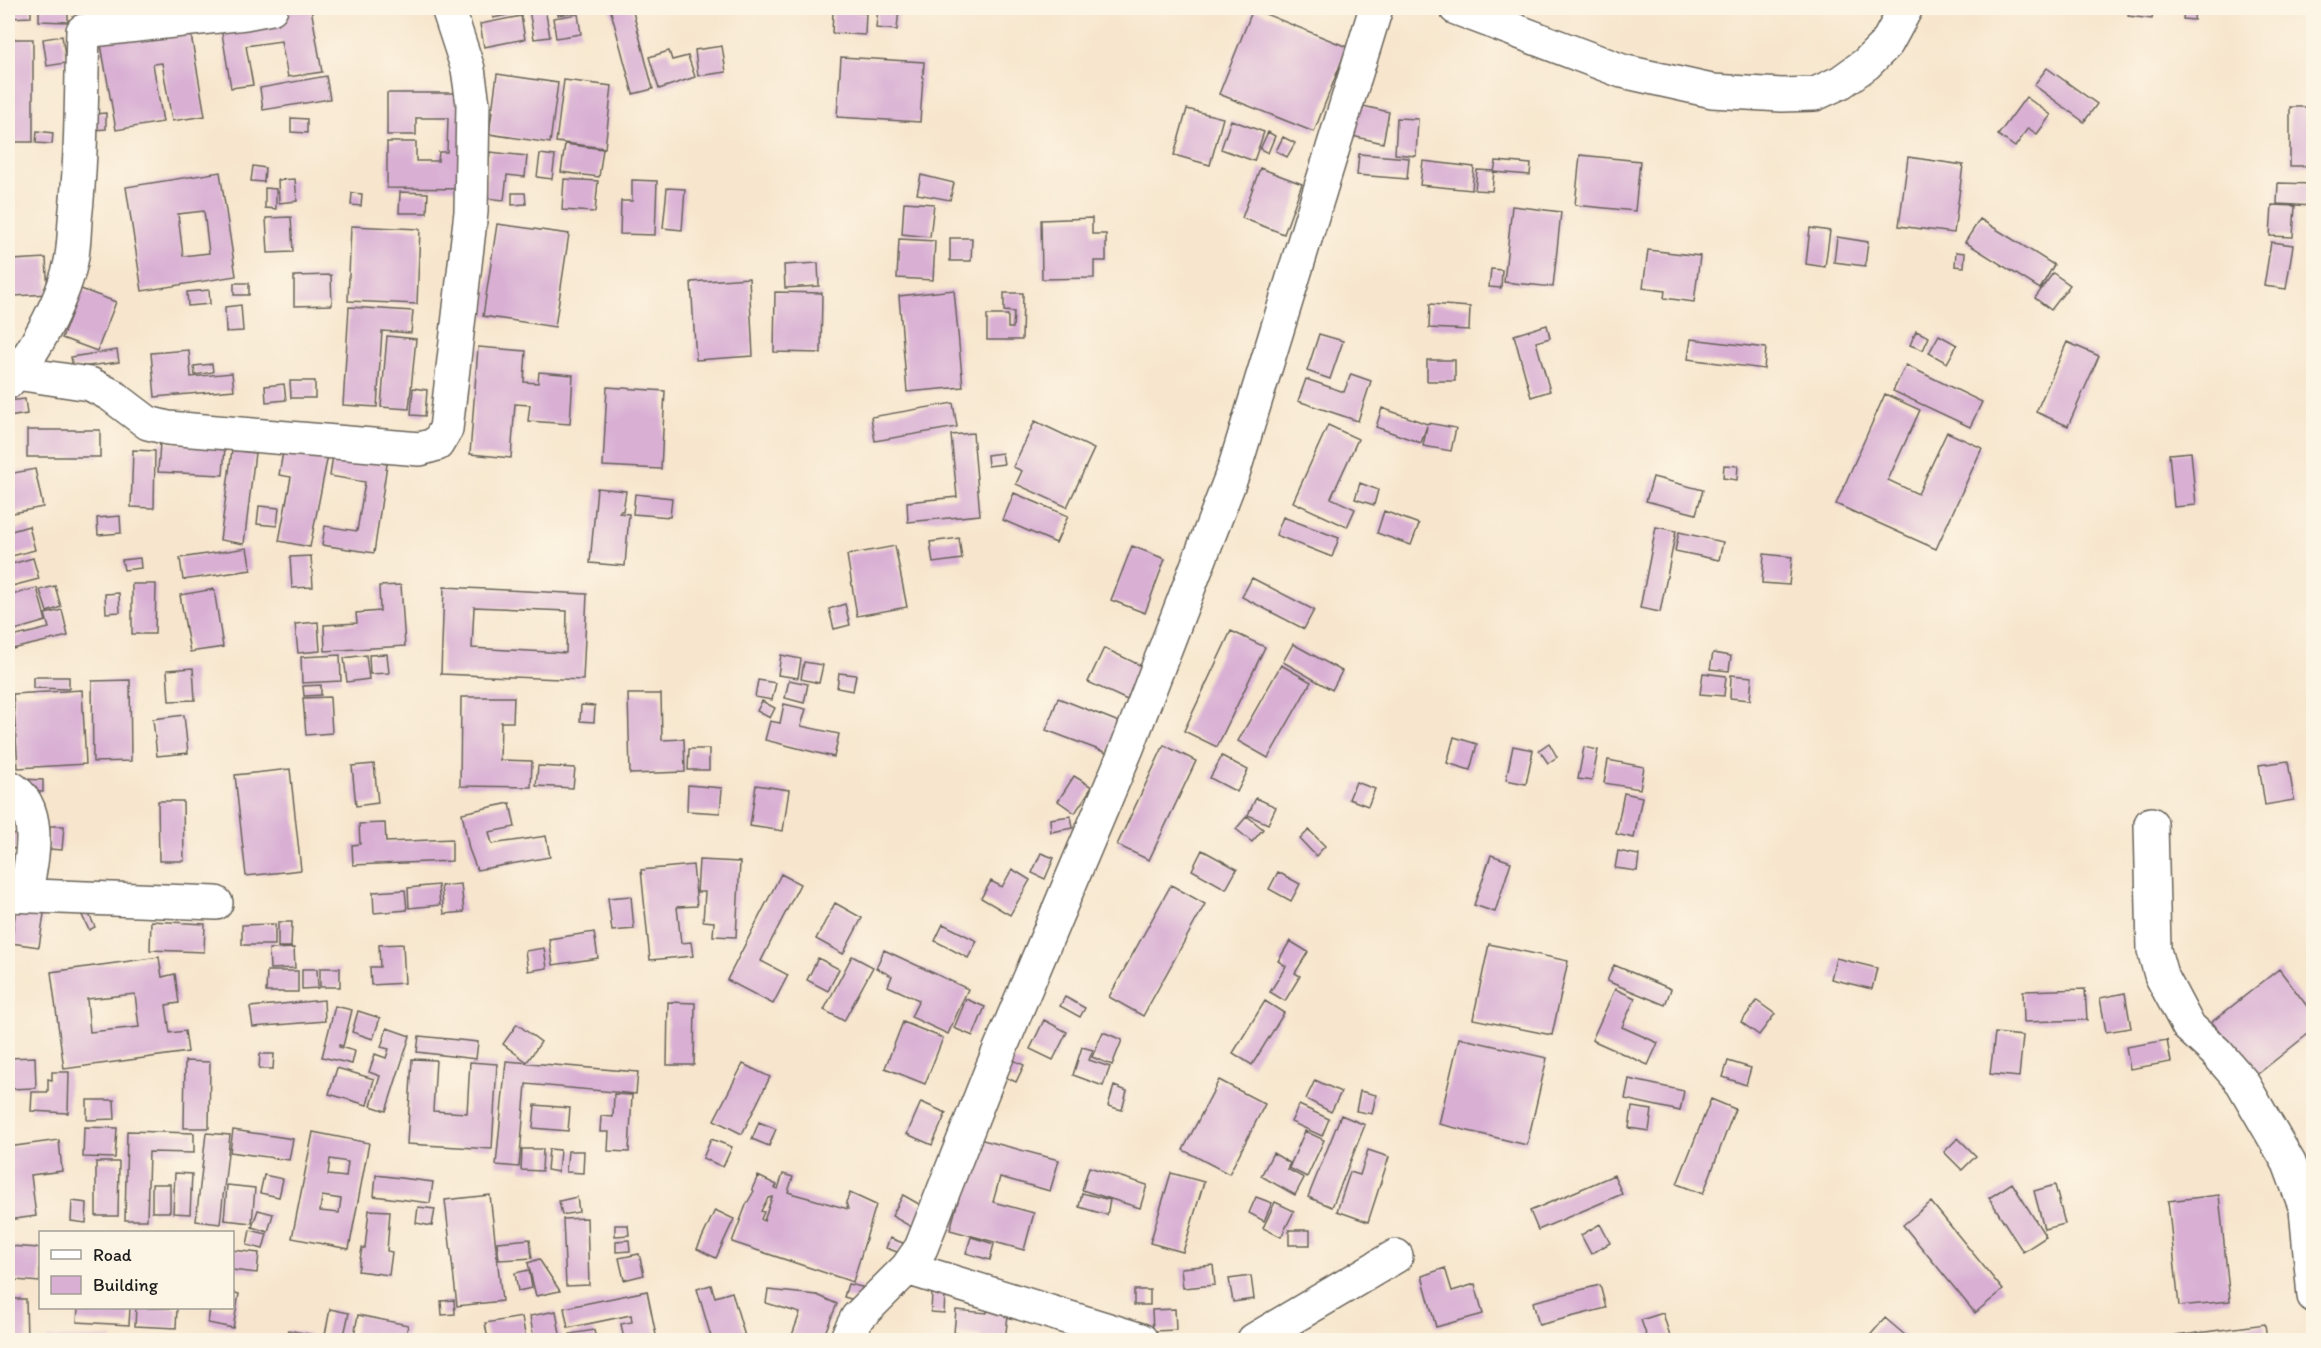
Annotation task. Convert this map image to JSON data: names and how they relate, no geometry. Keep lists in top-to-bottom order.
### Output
{
  "legend": ["Road", "Building"]
}
